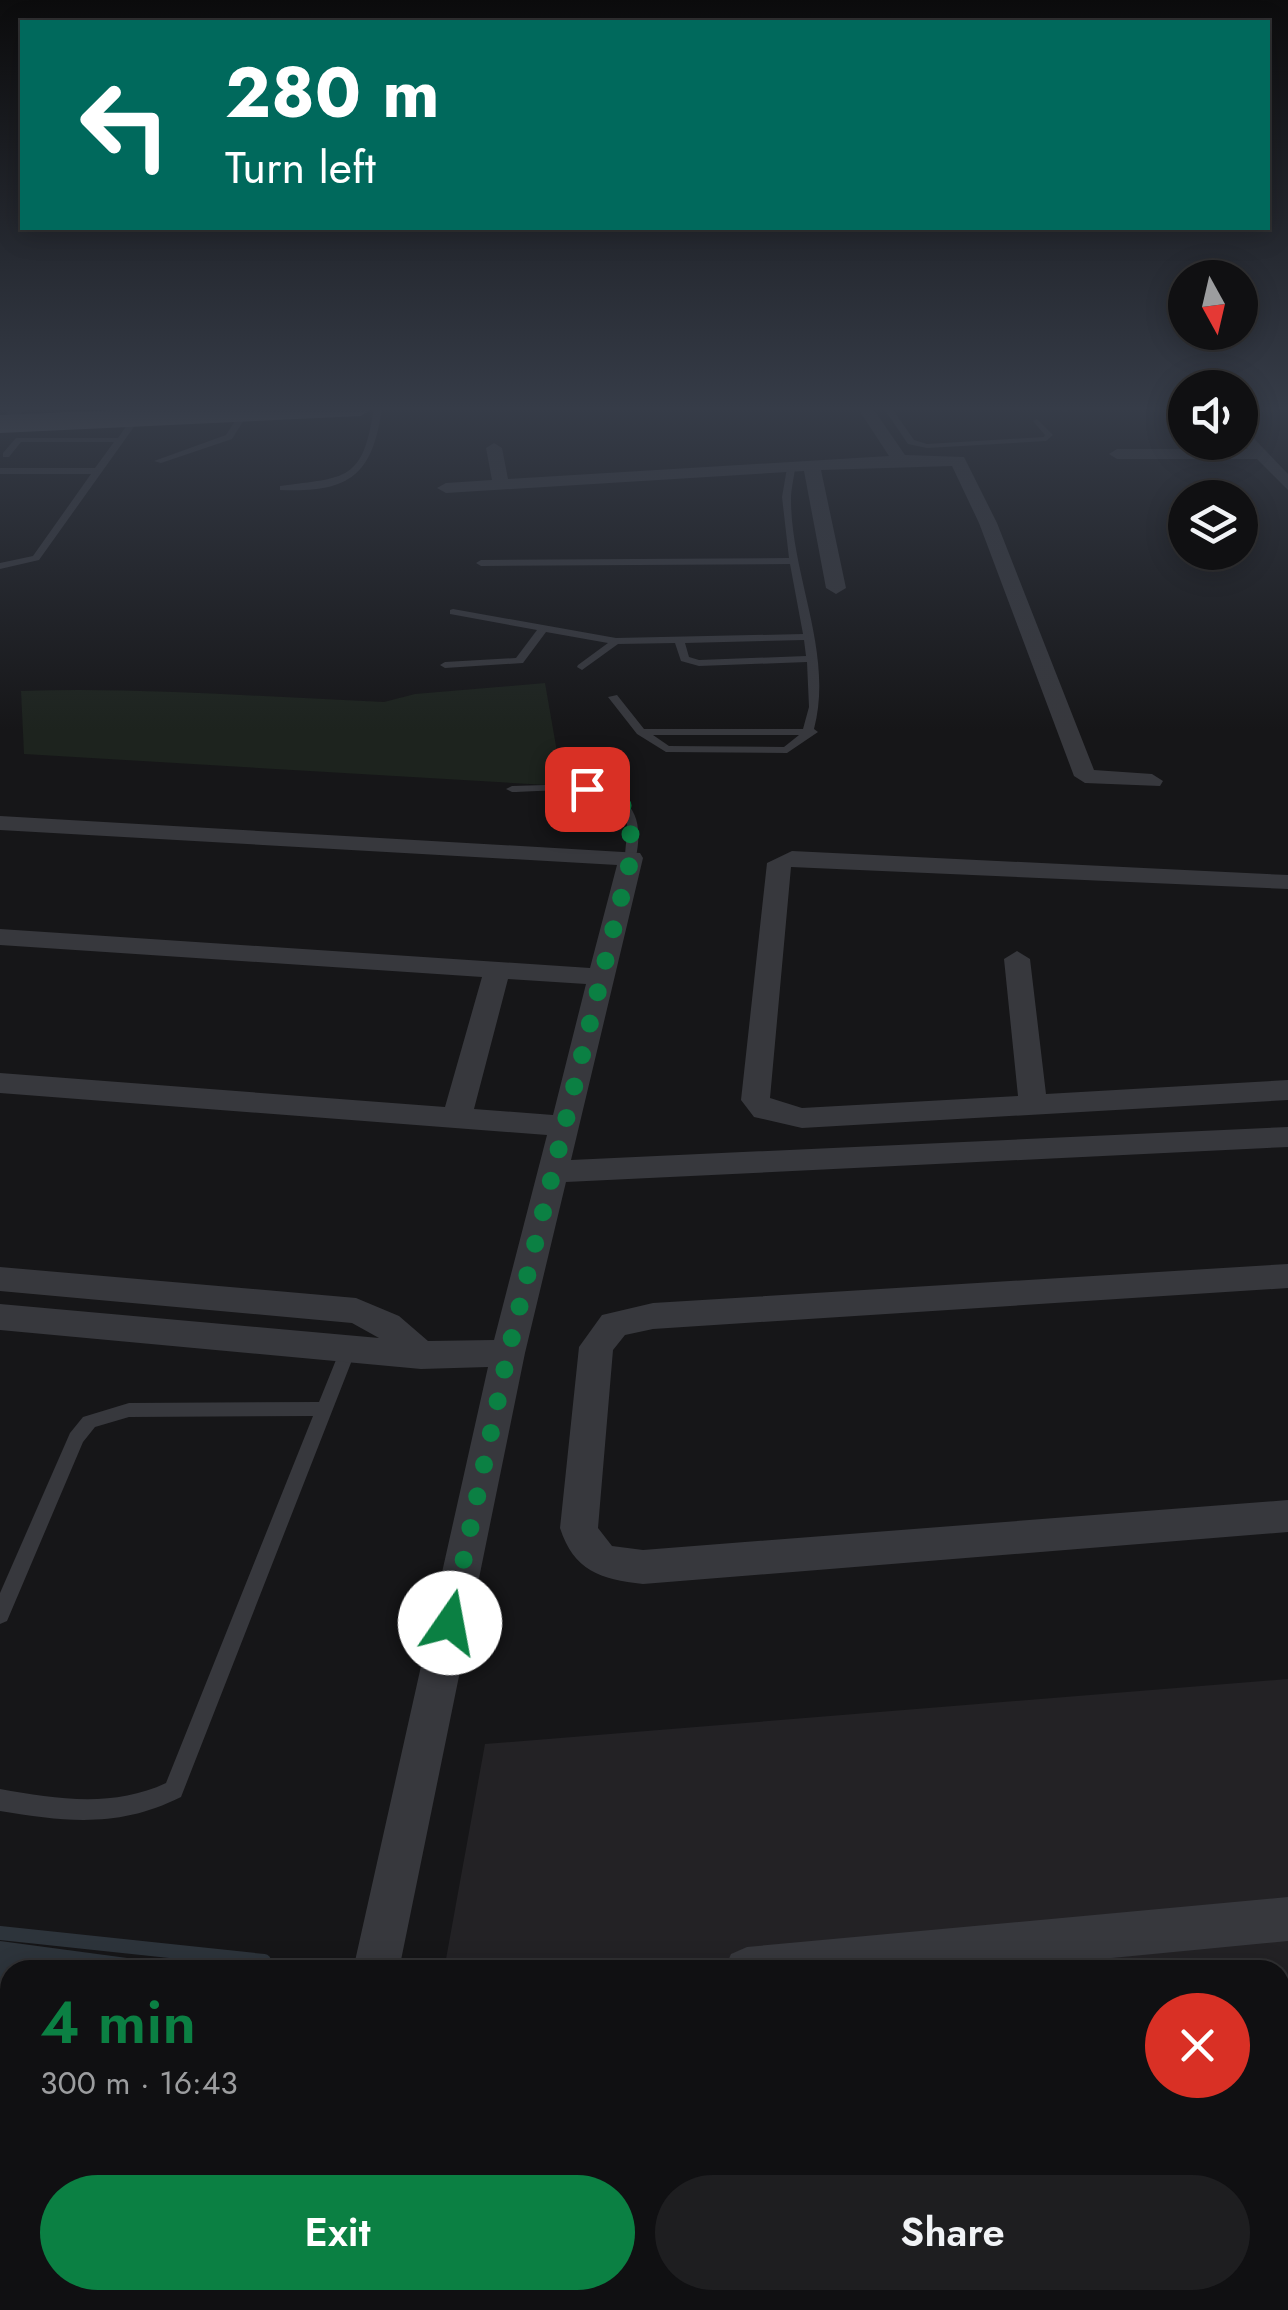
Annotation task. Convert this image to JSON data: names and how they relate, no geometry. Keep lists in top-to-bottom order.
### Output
{
  "north": "bottom",
  "page": {
    "turn": ["280 m", "Turn left"],
    "heading": ["4 min", "300 m · 16:43"],
    "buttons": ["Exit", "Share"]
  }
}
